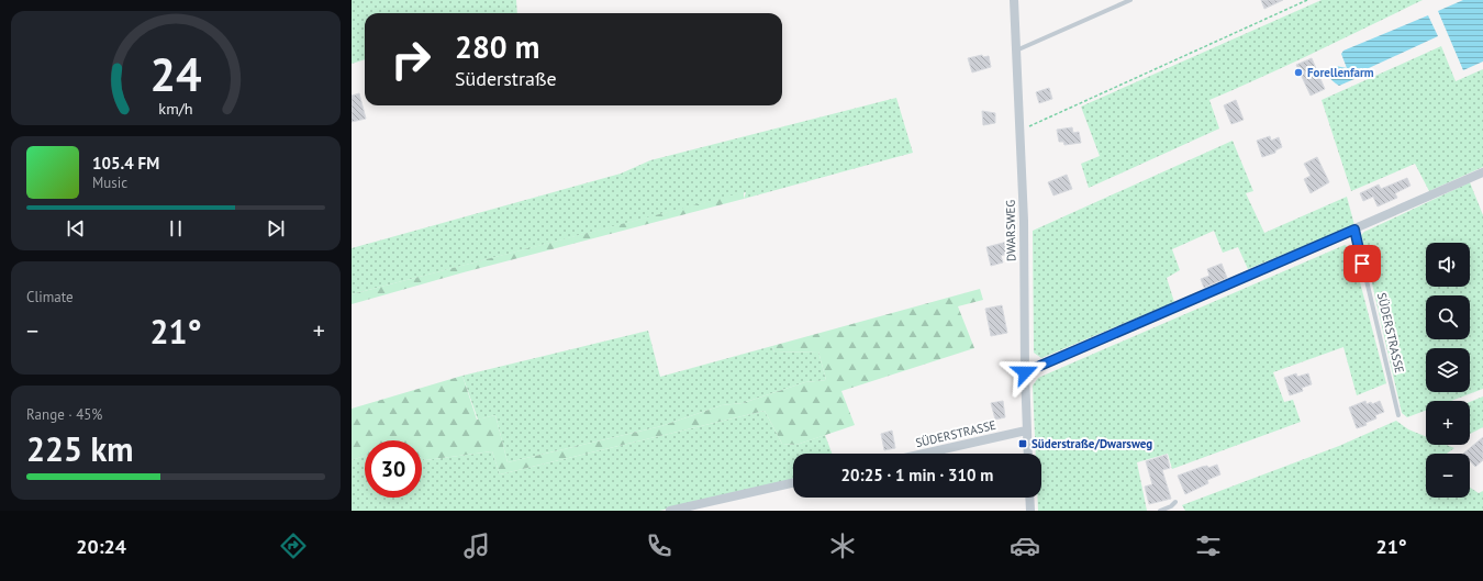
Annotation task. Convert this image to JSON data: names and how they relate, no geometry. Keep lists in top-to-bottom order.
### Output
{
  "streets": {
    "street": ["DWARSWEG", "SÜDERSTRASSE"]
  },
  "crossings": [
    ["DWARSWEG", "SÜDERSTRASSE"]
  ],
  "places": {
    "other": ["Forellenfarm"],
    "transit": ["Süderstraße/Dwarsweg"]
  },
  "page": {
    "turn": ["280 m", "Süderstraße"],
    "song": ["105.4 FM", "Music"],
    "map_buttons": ["+", "−"],
    "tile": [
      "Climate",
      ["Range · 45%", "225 km"]
    ],
    "heat": ["−", "21°", "+"],
    "limit": "30",
    "trip": "20:25 · 1 min · 310 m",
    "tabs": ["20:24", "21°"],
    "gauge": ["24", "km/h"]
  }
}
